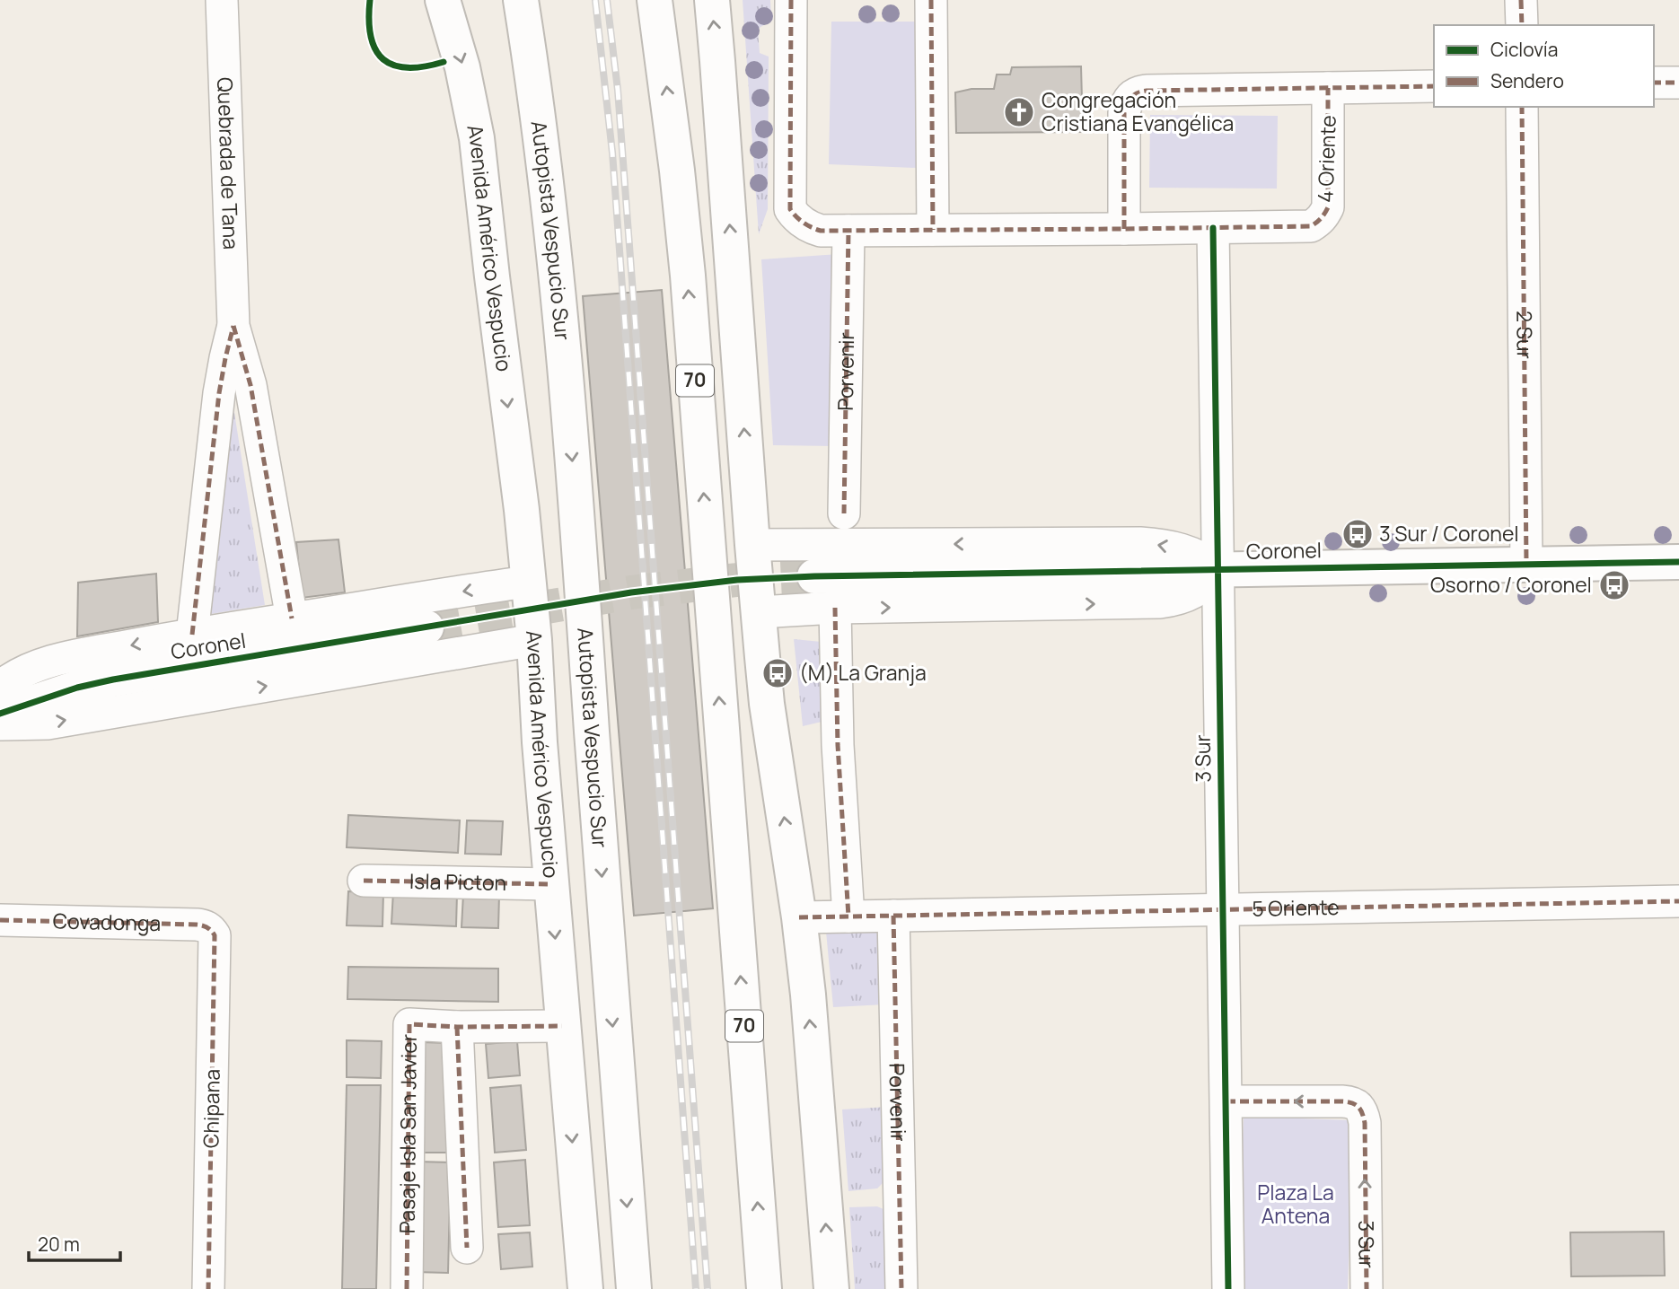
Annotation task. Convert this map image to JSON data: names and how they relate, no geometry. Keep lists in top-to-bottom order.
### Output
{
  "streets": {
    "main road": [
      "Autopista Vespucio Sur",
      "Avenida Américo Vespucio",
      "70",
      "Coronel"
    ],
    "street": [
      "4 Oriente",
      "Quebrada de Tana",
      "2 Sur",
      "Porvenir",
      "3 Sur",
      "Isla Picton",
      "5 Oriente",
      "Covadonga",
      "Chipana",
      "Pasaje Isla San Javier"
    ]
  },
  "crossings": [
    ["4 Oriente", "Porvenir"],
    ["4 Oriente", "3 Sur"],
    ["Quebrada de Tana", "Coronel"],
    ["Avenida Américo Vespucio", "Coronel"],
    ["Avenida Américo Vespucio", "Isla Picton"],
    ["Avenida Américo Vespucio", "Pasaje Isla San Javier"],
    ["2 Sur", "Coronel"],
    ["Porvenir", "5 Oriente"],
    ["Coronel", "3 Sur"],
    ["3 Sur", "5 Oriente"],
    ["Covadonga", "Chipana"]
  ],
  "parks": ["Plaza La Antena"],
  "places": {
    "church": ["Congregación Cristiana Evangélica"],
    "bus stop": ["3 Sur / Coronel", "Osorno / Coronel", "(M) La Granja"]
  },
  "legend": ["Ciclovía", "Sendero"],
  "scale_bar": "20 m"
}
